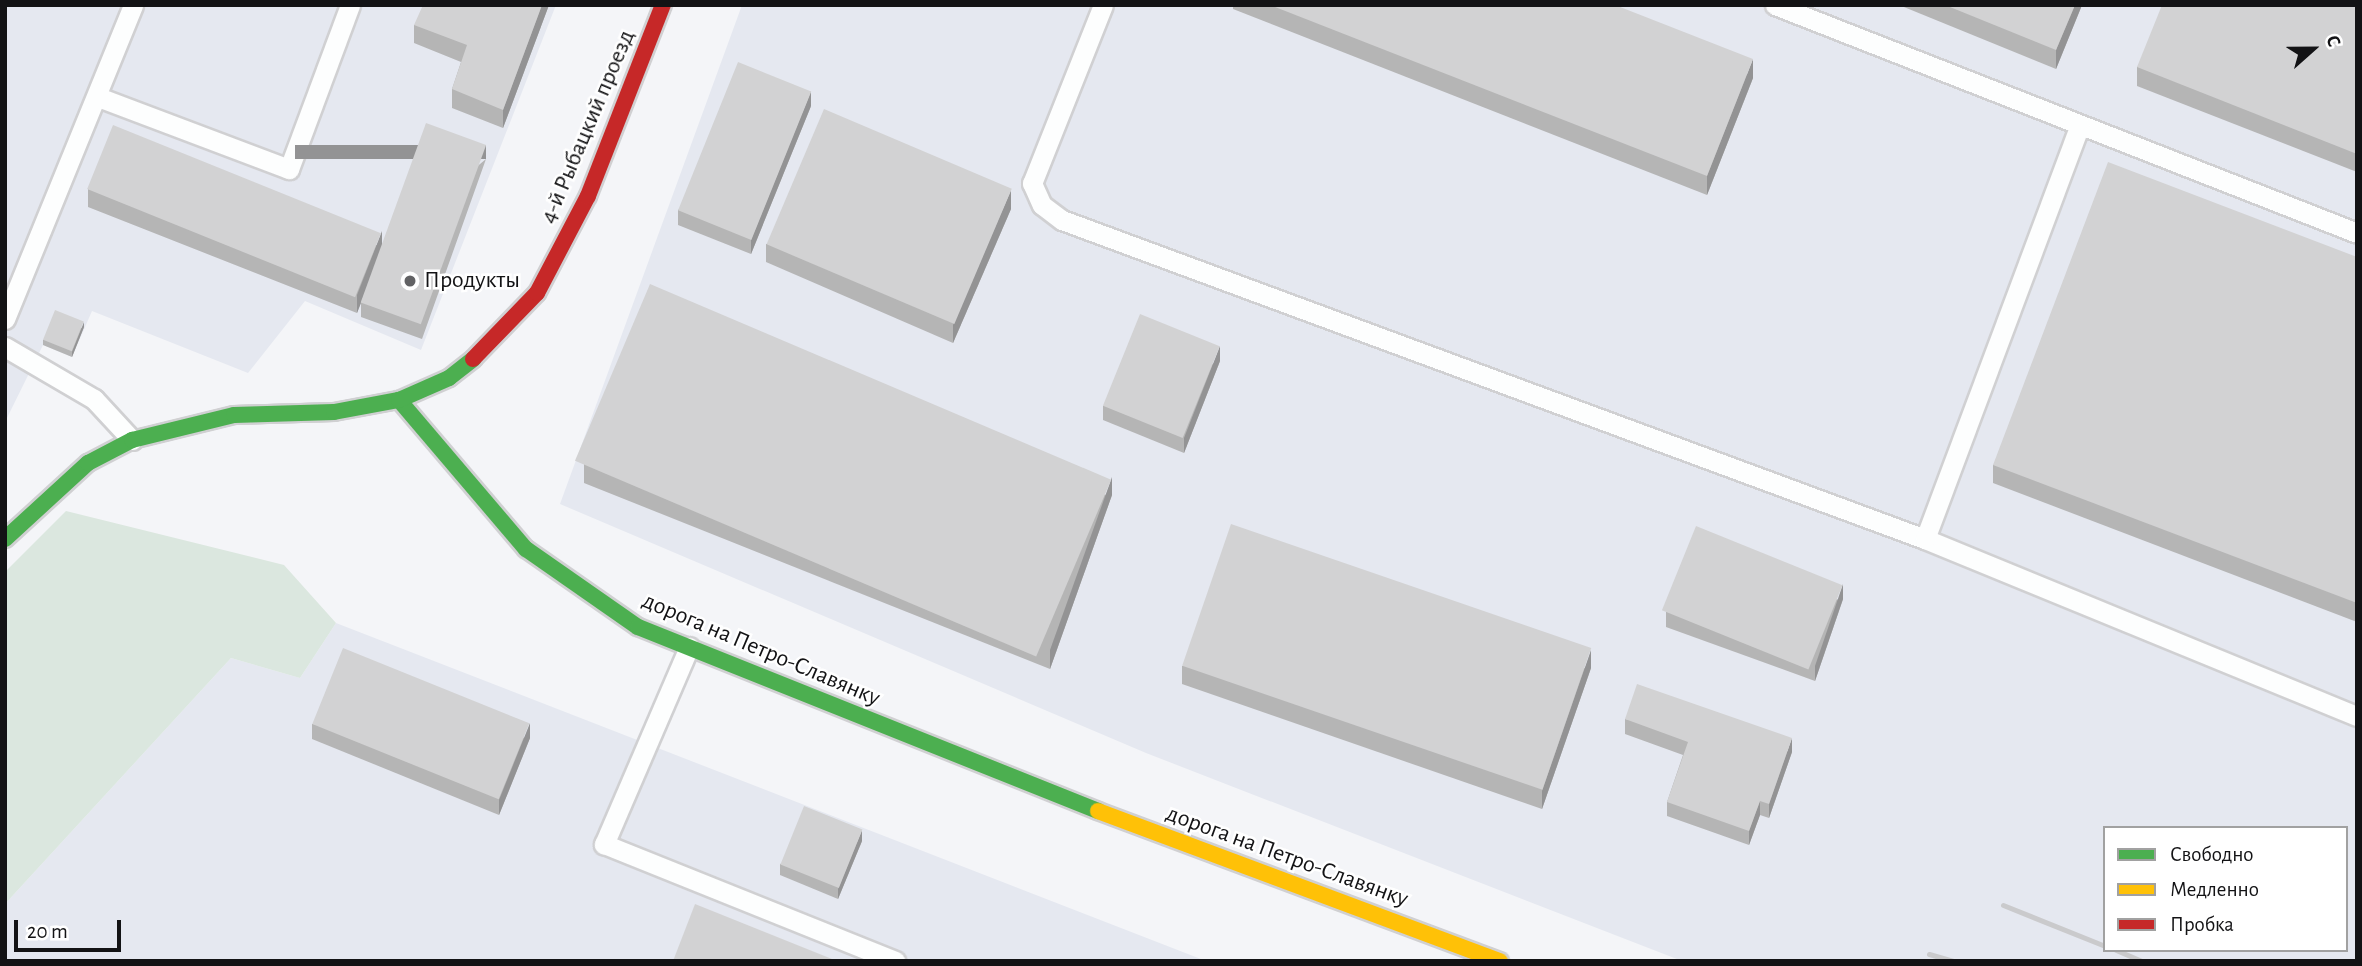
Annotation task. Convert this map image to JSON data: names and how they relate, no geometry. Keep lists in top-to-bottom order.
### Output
{
  "streets": {
    "street": ["4-й Рыбацкий проезд", "дорога на Петро-Славянку"]
  },
  "crossings": [
    ["4-й Рыбацкий проезд", "дорога на Петро-Славянку"]
  ],
  "places": ["Продукты"],
  "legend": ["Свободно", "Медленно", "Пробка"],
  "scale_bar": "20 m",
  "north": "right"
}
